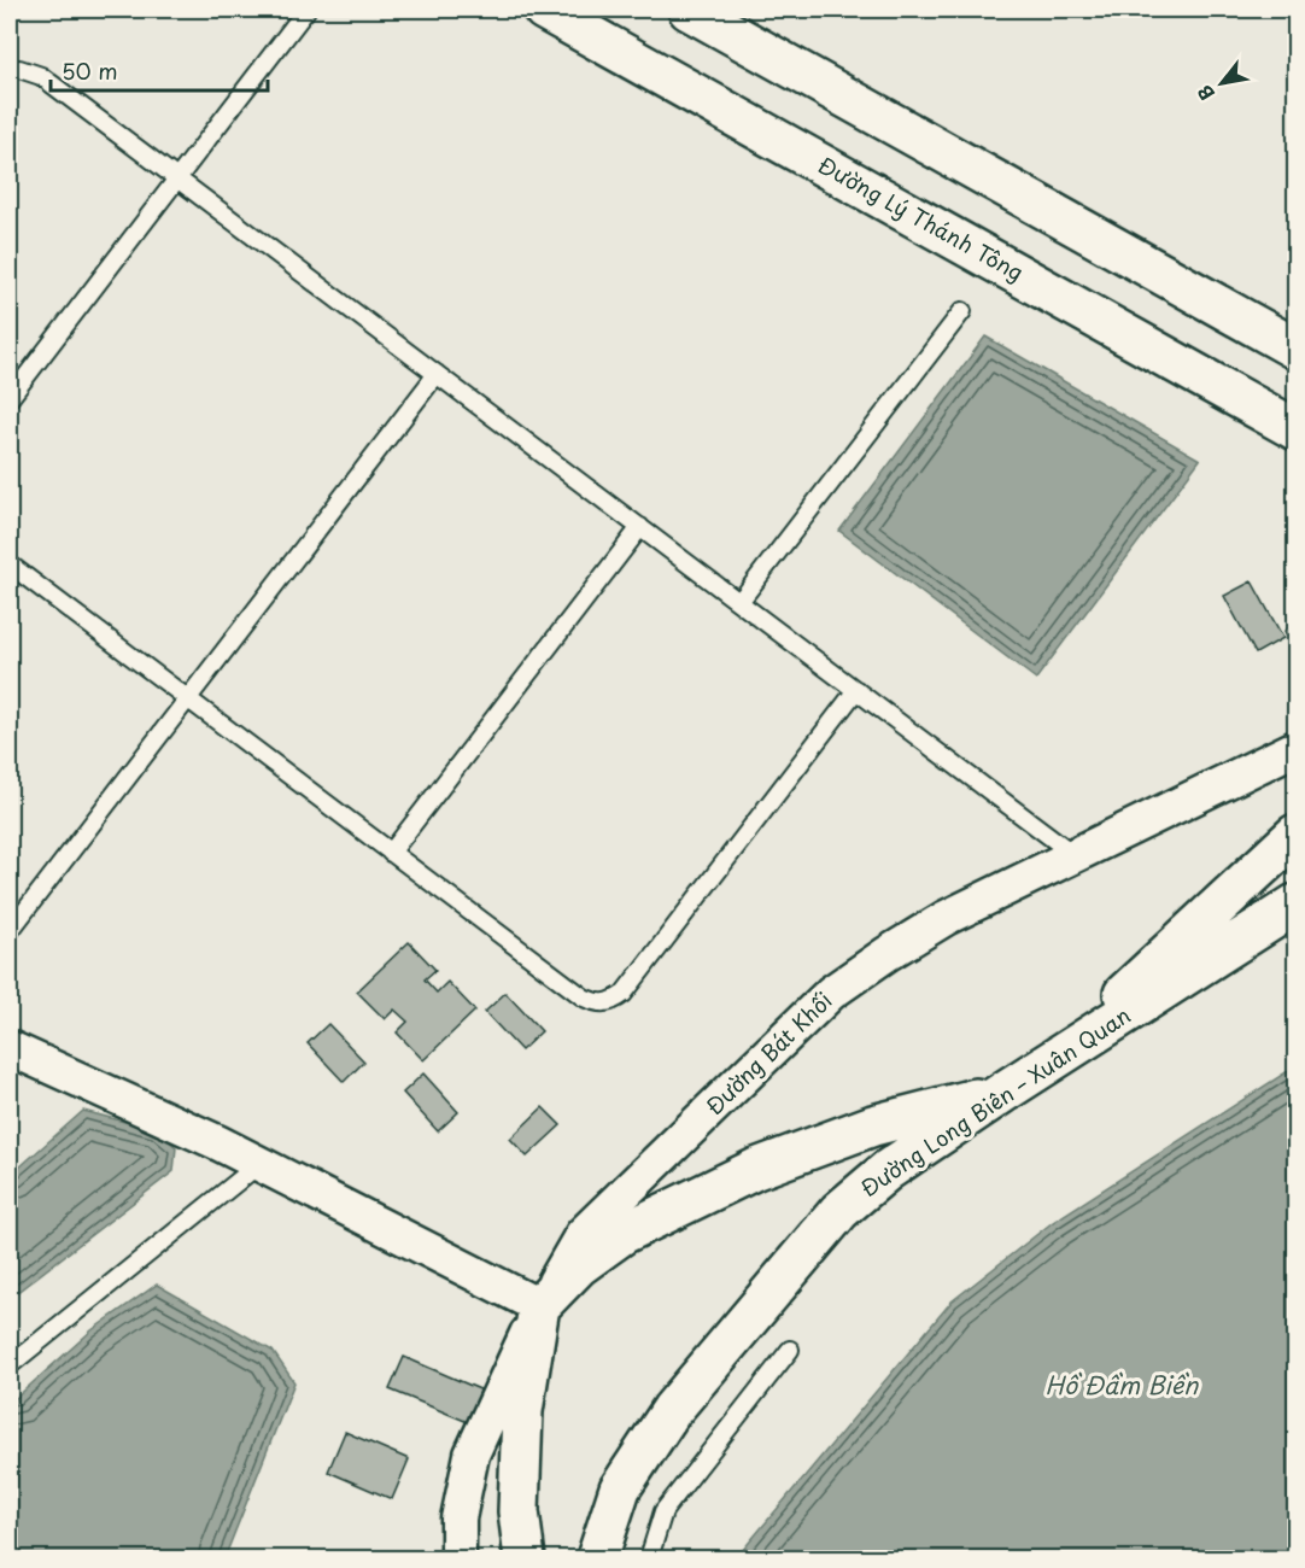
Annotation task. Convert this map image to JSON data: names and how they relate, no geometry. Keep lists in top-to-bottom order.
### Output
{
  "streets": {
    "main road": ["Đường Lý Thánh Tông", "Đường Long Biên – Xuân Quan"],
    "street": ["Đường Bát Khối"]
  },
  "water": ["Hồ Đầm Biền"],
  "scale_bar": "50 m",
  "north": "bottom left"
}
